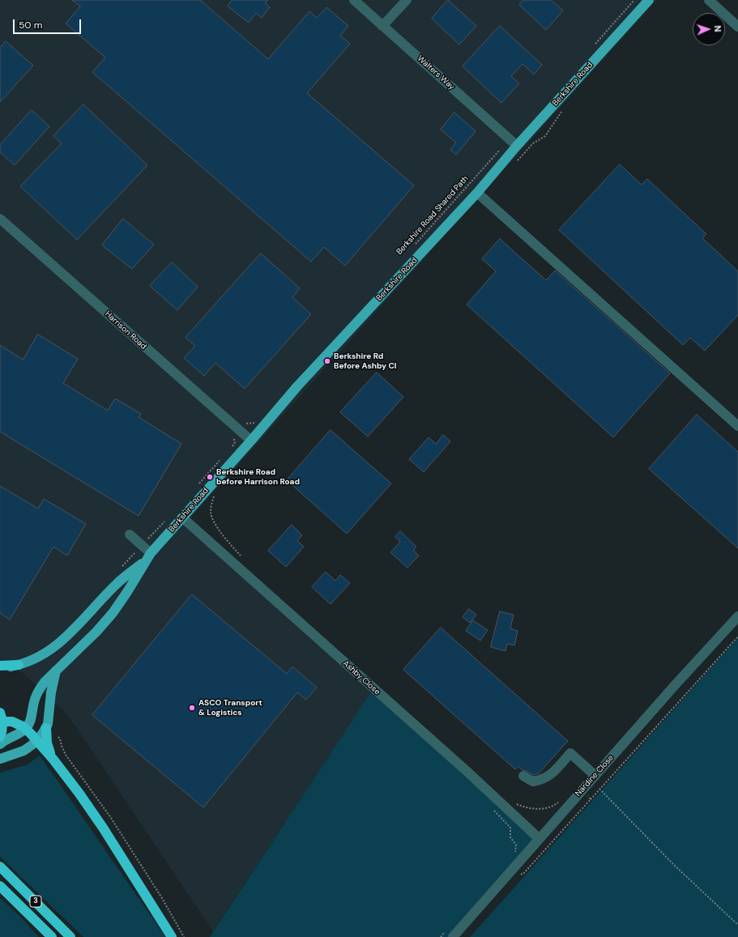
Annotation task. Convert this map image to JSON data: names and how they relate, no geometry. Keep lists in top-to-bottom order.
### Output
{
  "streets": {
    "highway": ["3"],
    "main road": ["Berkshire Road"],
    "street": [
      "Walters Way",
      "Harrison Road",
      "Ashby Close",
      "Nardine Close"
    ],
    "path": ["Berkshire Road Shared Path"]
  },
  "crossings": [
    ["Walters Way", "Berkshire Road"],
    ["Walters Way", "Berkshire Road Shared Path"],
    ["Berkshire Road", "Harrison Road"],
    ["Berkshire Road", "Ashby Close"],
    ["Ashby Close", "Nardine Close"]
  ],
  "places": ["Berkshire Rd Before Ashby Cl", "Berkshire Road before Harrison Road", "ASCO Transport & Logistics"],
  "scale_bar": "50 m",
  "north": "right"
}
